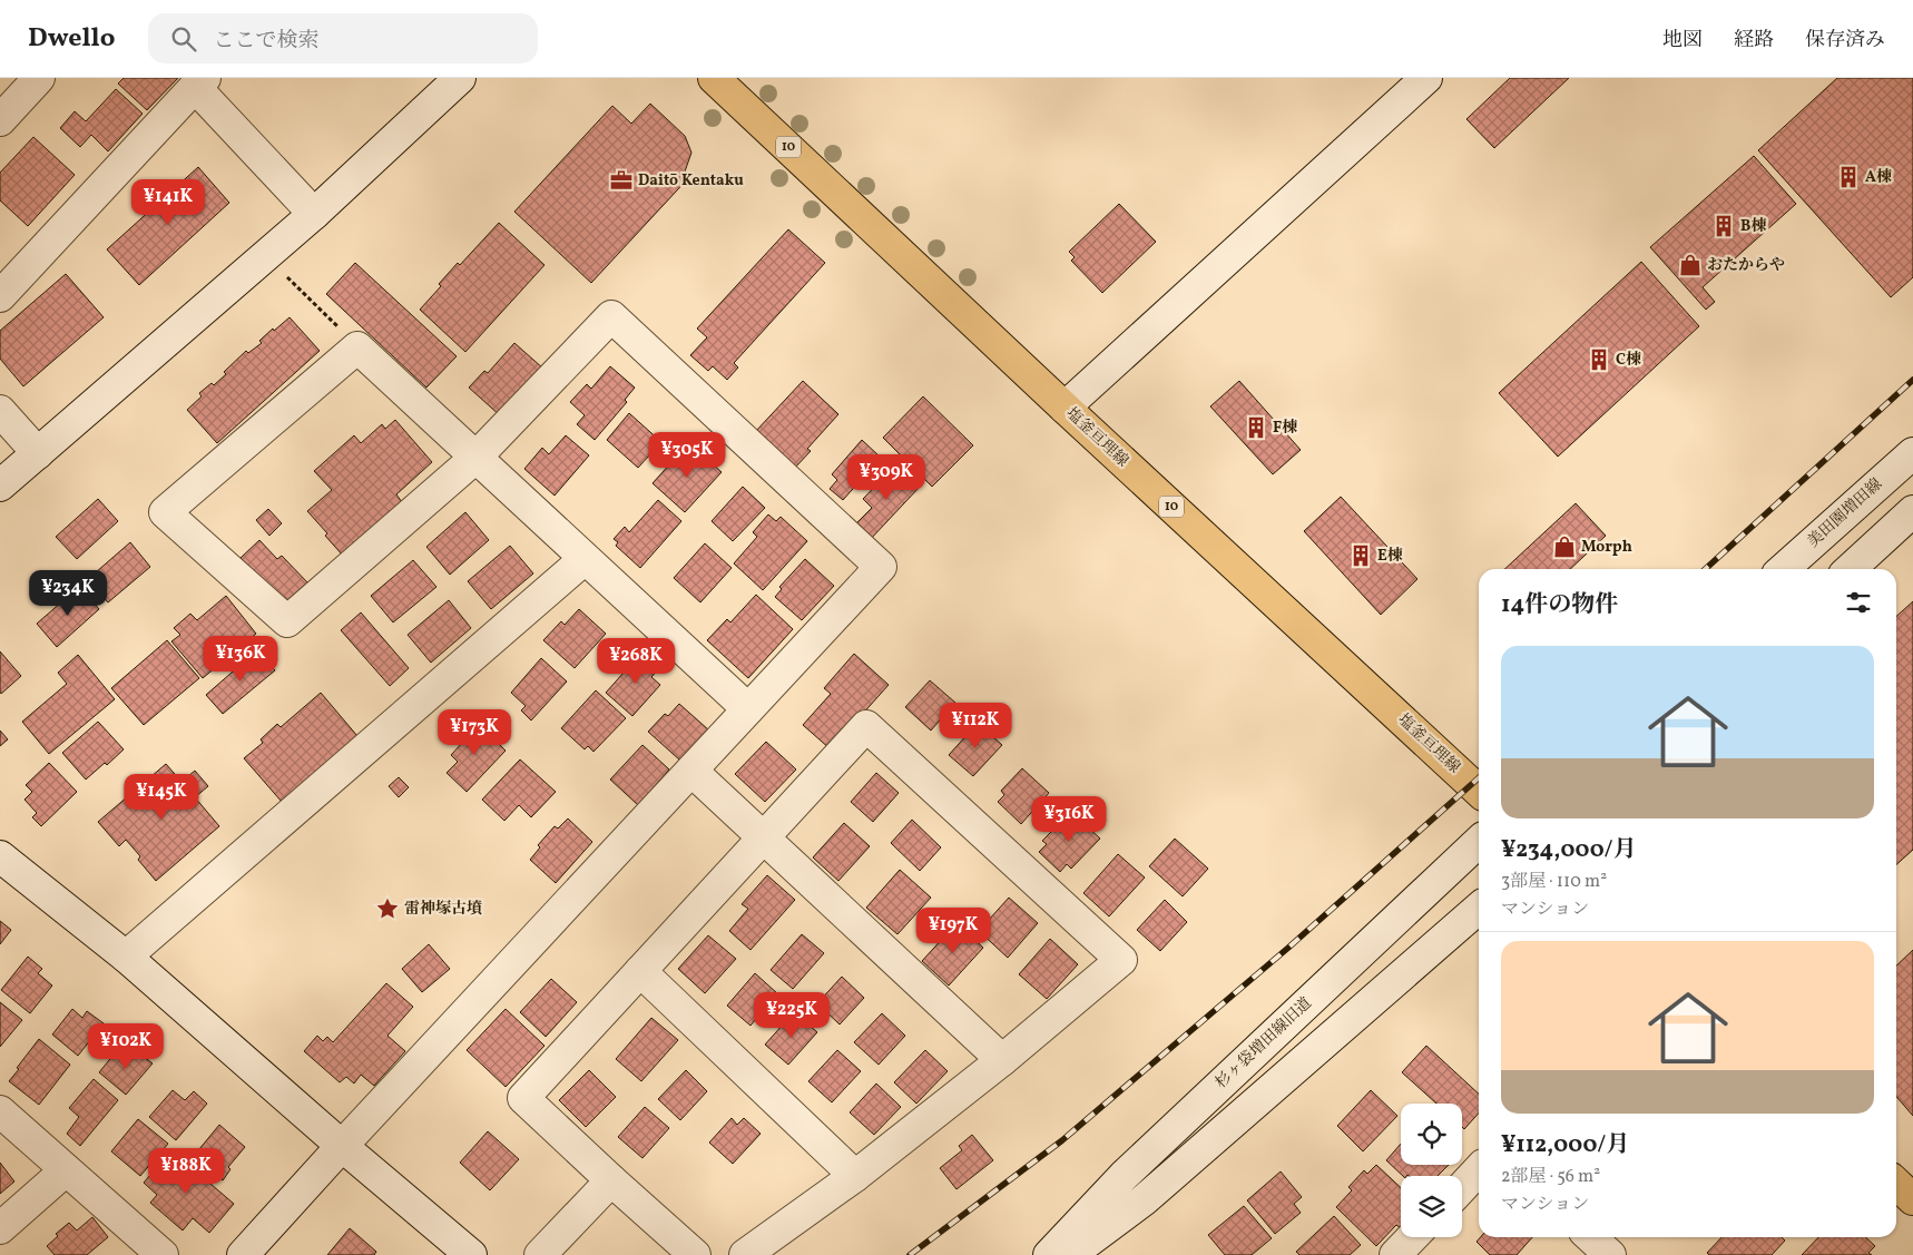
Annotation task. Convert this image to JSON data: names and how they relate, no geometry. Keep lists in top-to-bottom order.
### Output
{
  "streets": {
    "main road": ["10", "塩釜亘理線"],
    "street": ["美田園増田線", "杉ヶ袋増田線旧道"]
  },
  "places": {
    "building": [
      "A棟",
      "B棟",
      "C棟",
      "F棟",
      "E棟"
    ],
    "office": ["Daitō Kentaku"],
    "shop": ["おたからや", "Morph"],
    "place": ["雷神塚古墳"]
  },
  "page": {
    "header": "Dwello",
    "search": "ここで検索",
    "nav": ["地図", "経路", "保存済み"],
    "price": [
      "¥141K",
      "¥305K",
      "¥309K",
      "¥234K",
      "¥136K",
      "¥268K",
      "¥112K",
      "¥173K",
      "¥145K",
      "¥316K",
      "¥197K",
      "¥225K",
      "¥102K",
      "¥188K"
    ],
    "heading": "14件の物件",
    "list": [
      {
        "name": "¥234,000/月",
        "note": "3部屋 · 110 m² · マンション"
      },
      {
        "name": "¥112,000/月",
        "note": "2部屋 · 56 m² · マンション"
      }
    ]
  }
}
